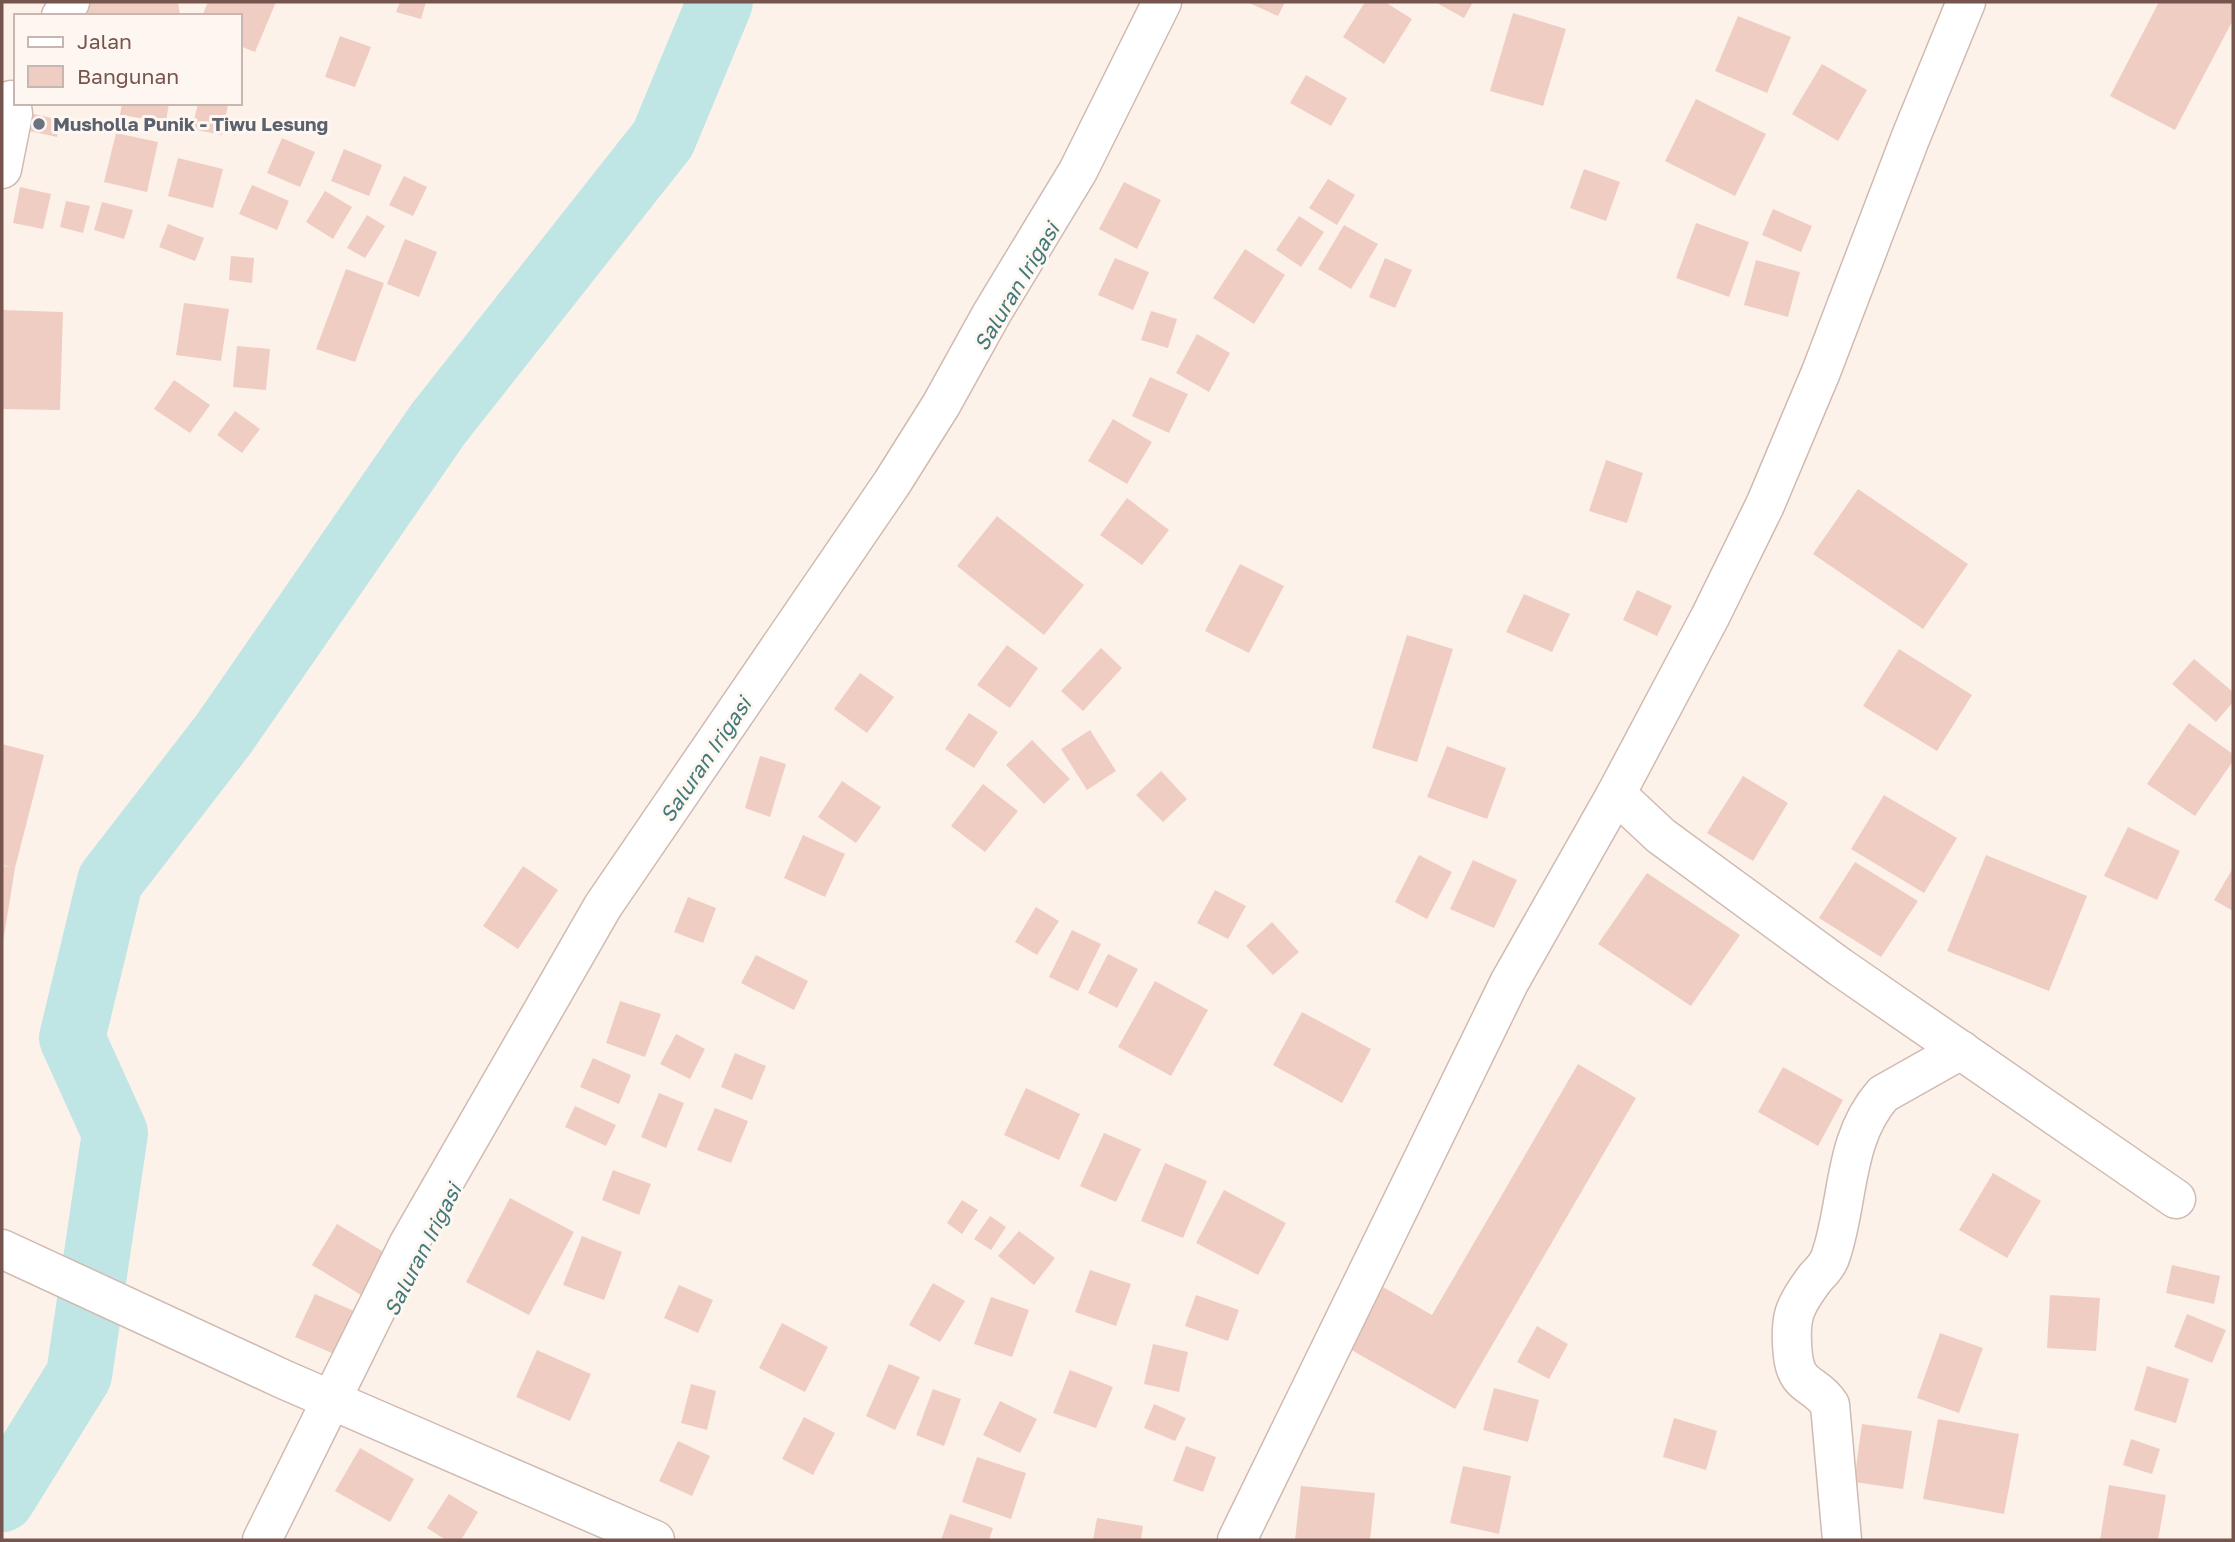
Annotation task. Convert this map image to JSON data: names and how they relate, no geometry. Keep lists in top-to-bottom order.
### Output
{
  "water": ["Saluran Irigasi"],
  "places": ["Musholla Punik - Tiwu Lesung"],
  "legend": ["Jalan", "Bangunan"]
}
